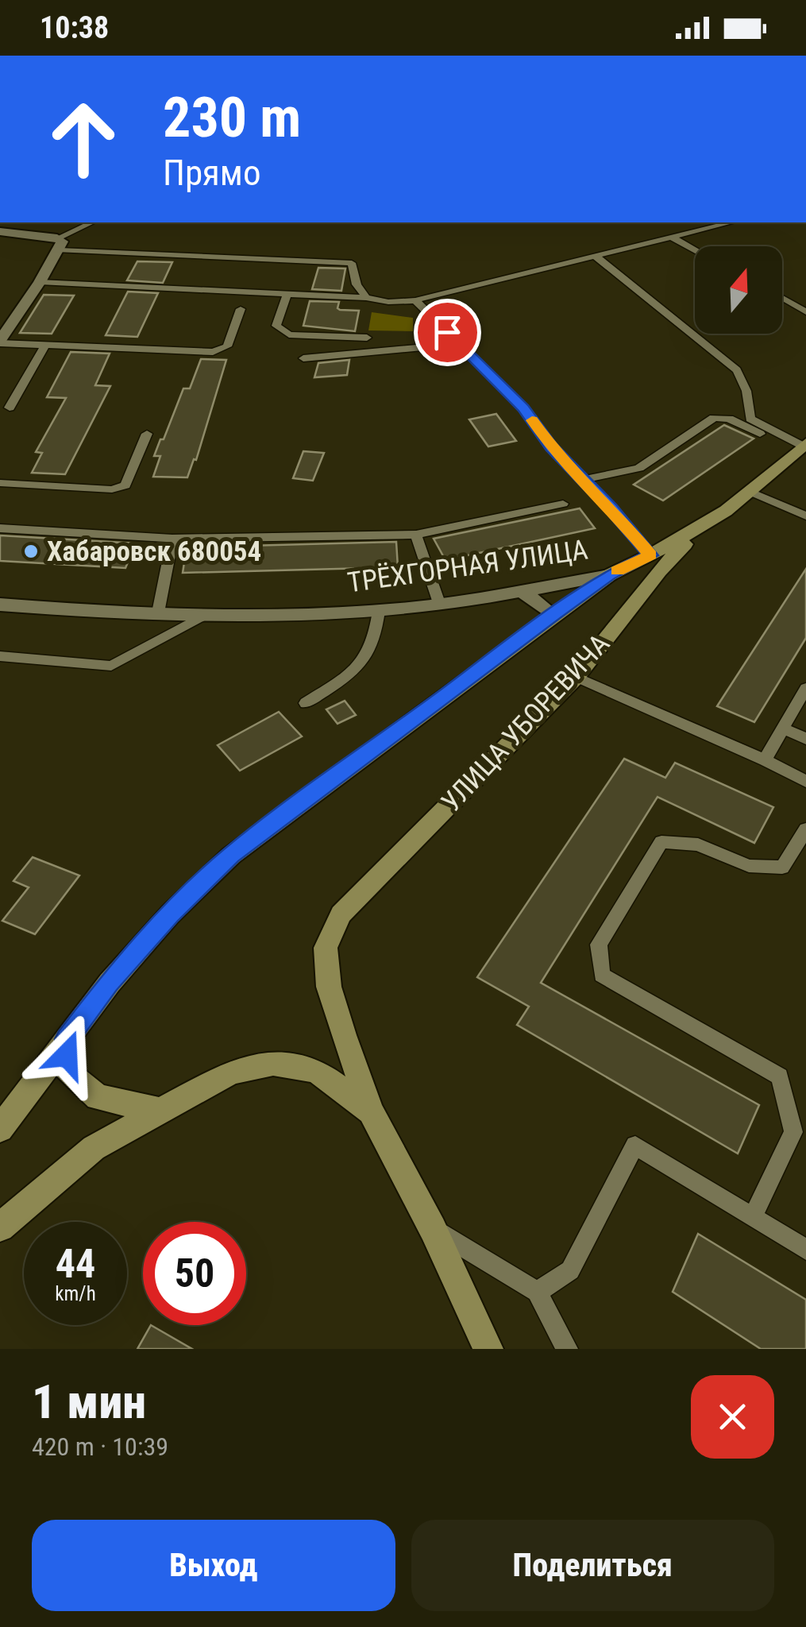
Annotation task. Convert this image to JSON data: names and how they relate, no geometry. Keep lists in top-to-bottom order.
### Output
{
  "streets": {
    "main road": ["УЛИЦА УБОРЕВИЧА"],
    "street": ["ТРЁХГОРНАЯ УЛИЦА"]
  },
  "crossings": [
    ["ТРЁХГОРНАЯ УЛИЦА", "УЛИЦА УБОРЕВИЧА"]
  ],
  "places": ["Хабаровск 680054"],
  "north": "top",
  "page": {
    "status": "10:38",
    "turn": ["230 m", "Прямо"],
    "speed": "44 km/h",
    "limit": "50",
    "heading": ["1 мин", "420 m · 10:39"],
    "buttons": ["Выход", "Поделиться"]
  }
}
